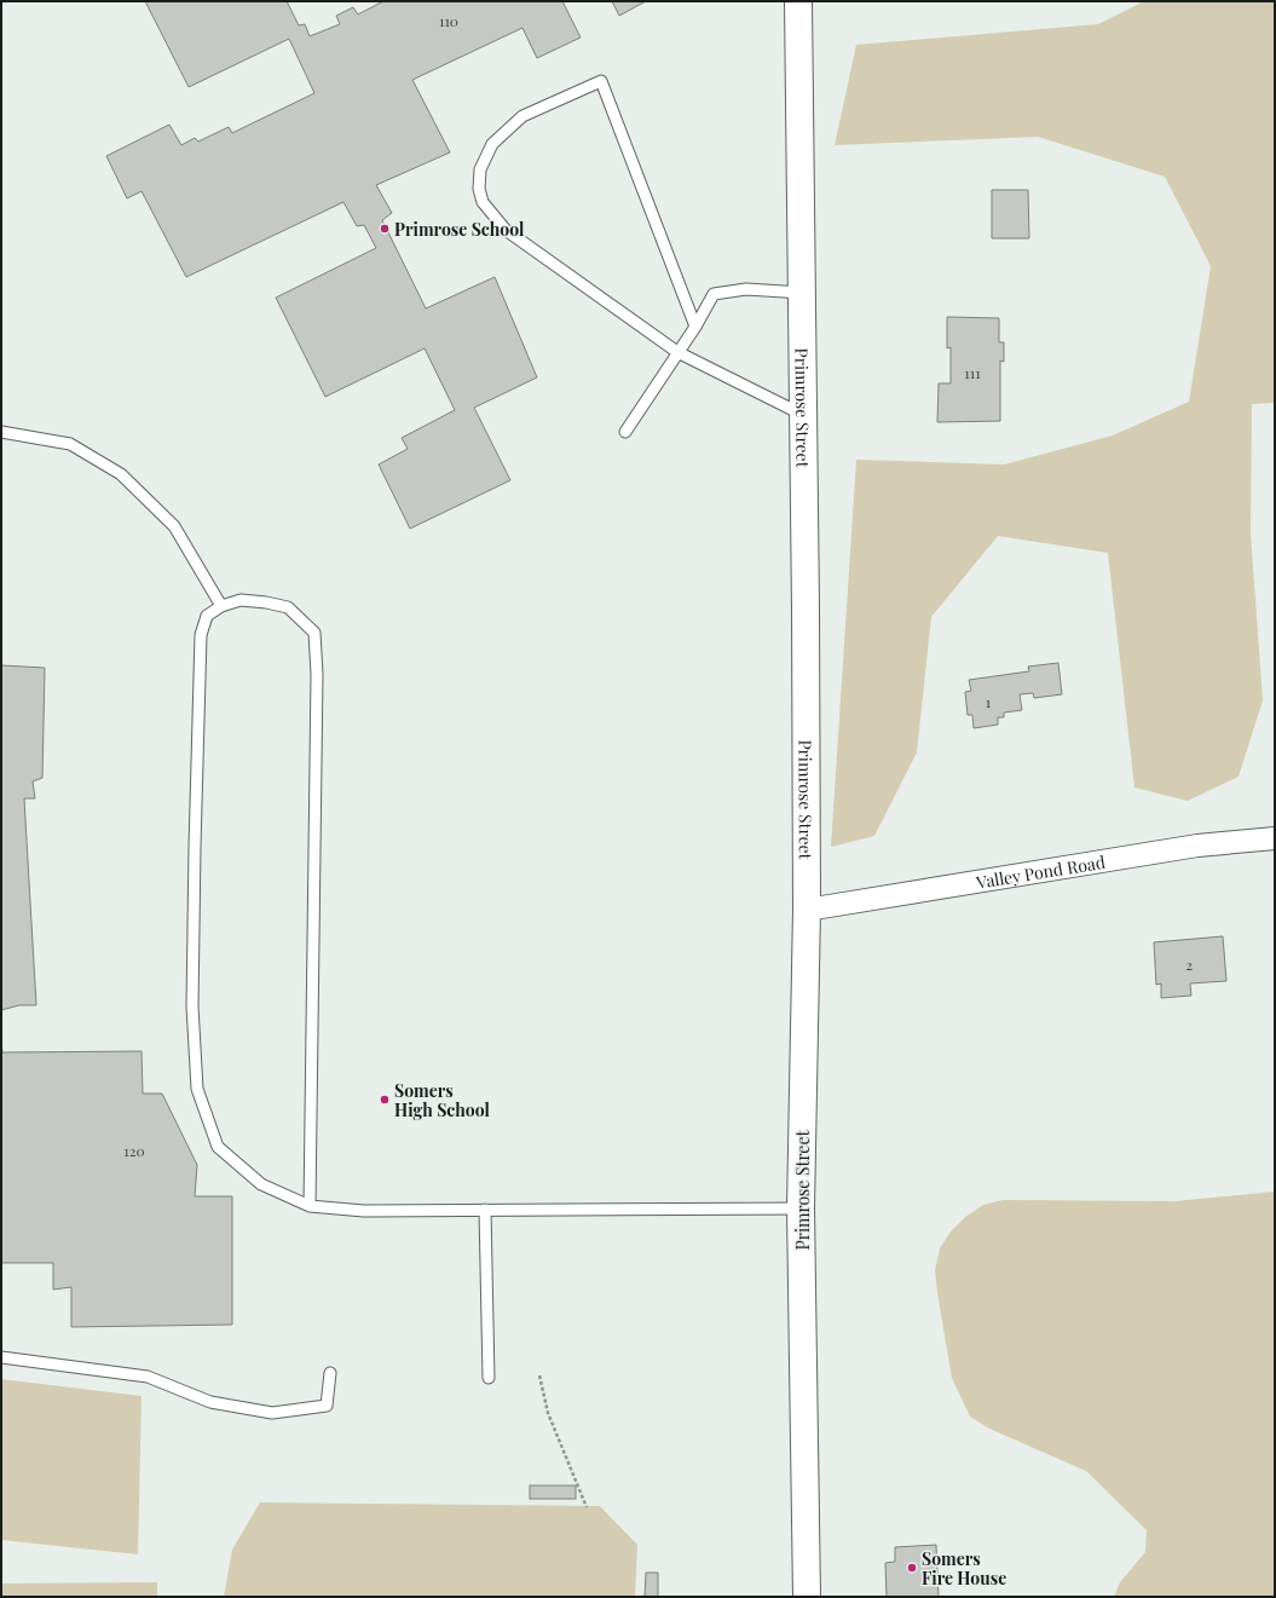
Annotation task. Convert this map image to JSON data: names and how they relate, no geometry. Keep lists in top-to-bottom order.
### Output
{
  "streets": {
    "main road": ["Primrose Street"],
    "street": ["Valley Pond Road"]
  },
  "crossings": [
    ["Primrose Street", "Valley Pond Road"]
  ],
  "places": ["Primrose School", "Somers High School", "Somers Fire House"],
  "house_numbers": [
    "110",
    "111",
    "1",
    "2",
    "120"
  ]
}
